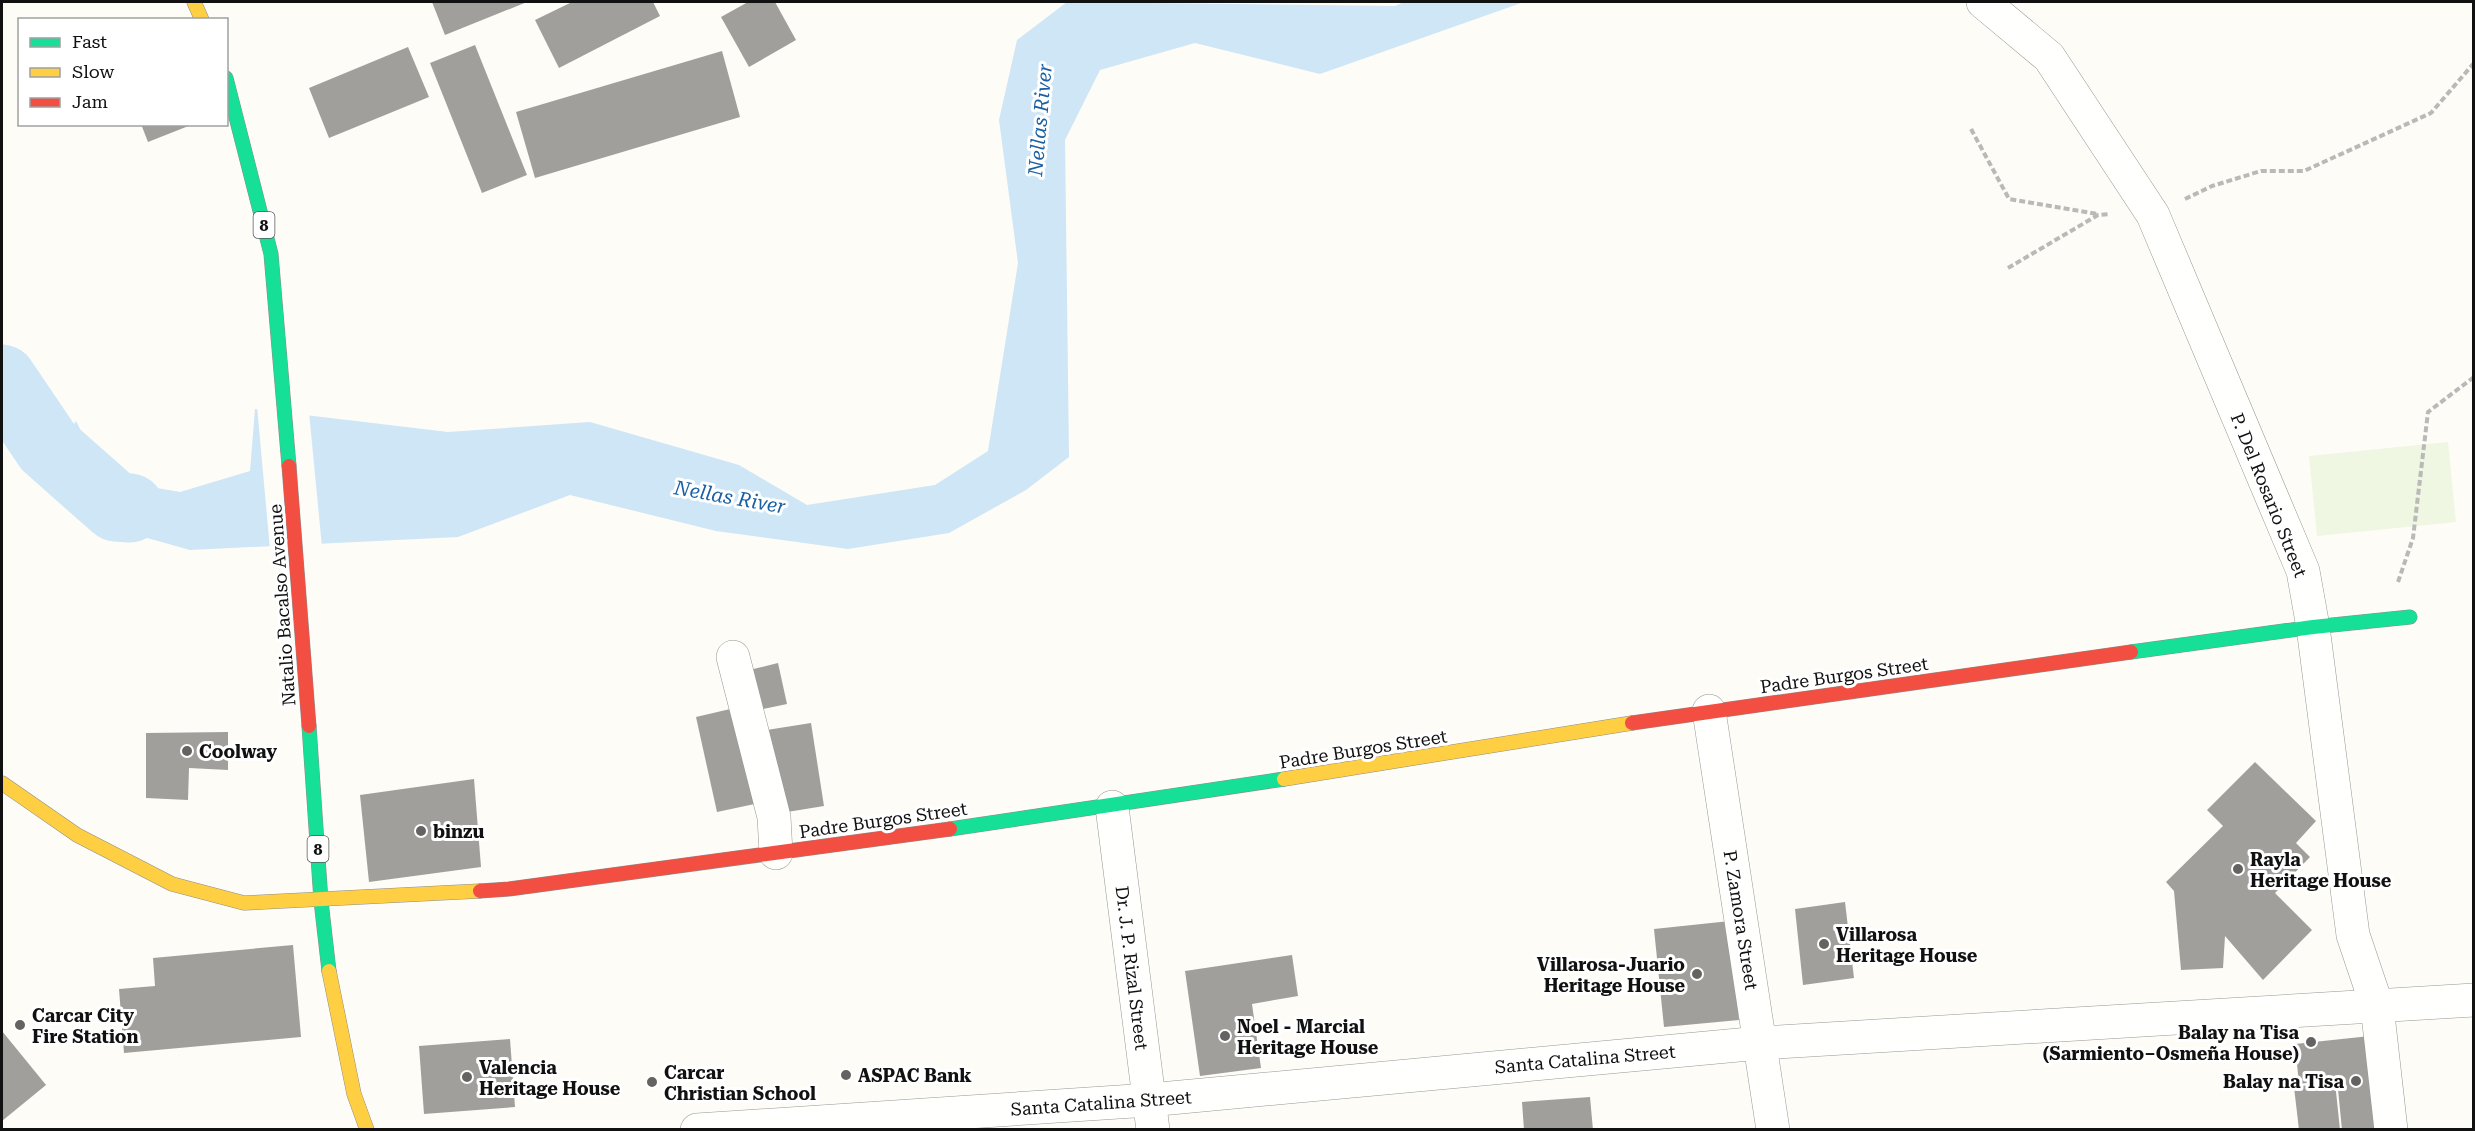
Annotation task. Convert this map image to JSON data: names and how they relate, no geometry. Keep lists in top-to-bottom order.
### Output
{
  "streets": {
    "main road": ["8", "Natalio Bacalso Avenue", "Padre Burgos Street"],
    "street": [
      "P. Del Rosario Street",
      "P. Zamora Street",
      "Dr. J. P. Rizal Street",
      "Santa Catalina Street"
    ]
  },
  "crossings": [
    ["P. Del Rosario Street", "Padre Burgos Street"],
    ["P. Del Rosario Street", "Santa Catalina Street"],
    ["Natalio Bacalso Avenue", "Padre Burgos Street"],
    ["Padre Burgos Street", "P. Zamora Street"],
    ["Padre Burgos Street", "Dr. J. P. Rizal Street"],
    ["P. Zamora Street", "Santa Catalina Street"],
    ["Dr. J. P. Rizal Street", "Santa Catalina Street"]
  ],
  "water": ["Nellas River"],
  "places": [
    "Coolway",
    "binzu",
    "Rayla Heritage House",
    "Villarosa Heritage House",
    "Villarosa-Juario Heritage House",
    "Carcar City Fire Station",
    "Noel - Marcial Heritage House",
    "Balay na Tisa (Sarmiento–Osmeña House)",
    "ASPAC Bank",
    "Valencia Heritage House",
    "Balay na Tisa",
    "Carcar Christian School"
  ],
  "legend": ["Fast", "Slow", "Jam"]
}
